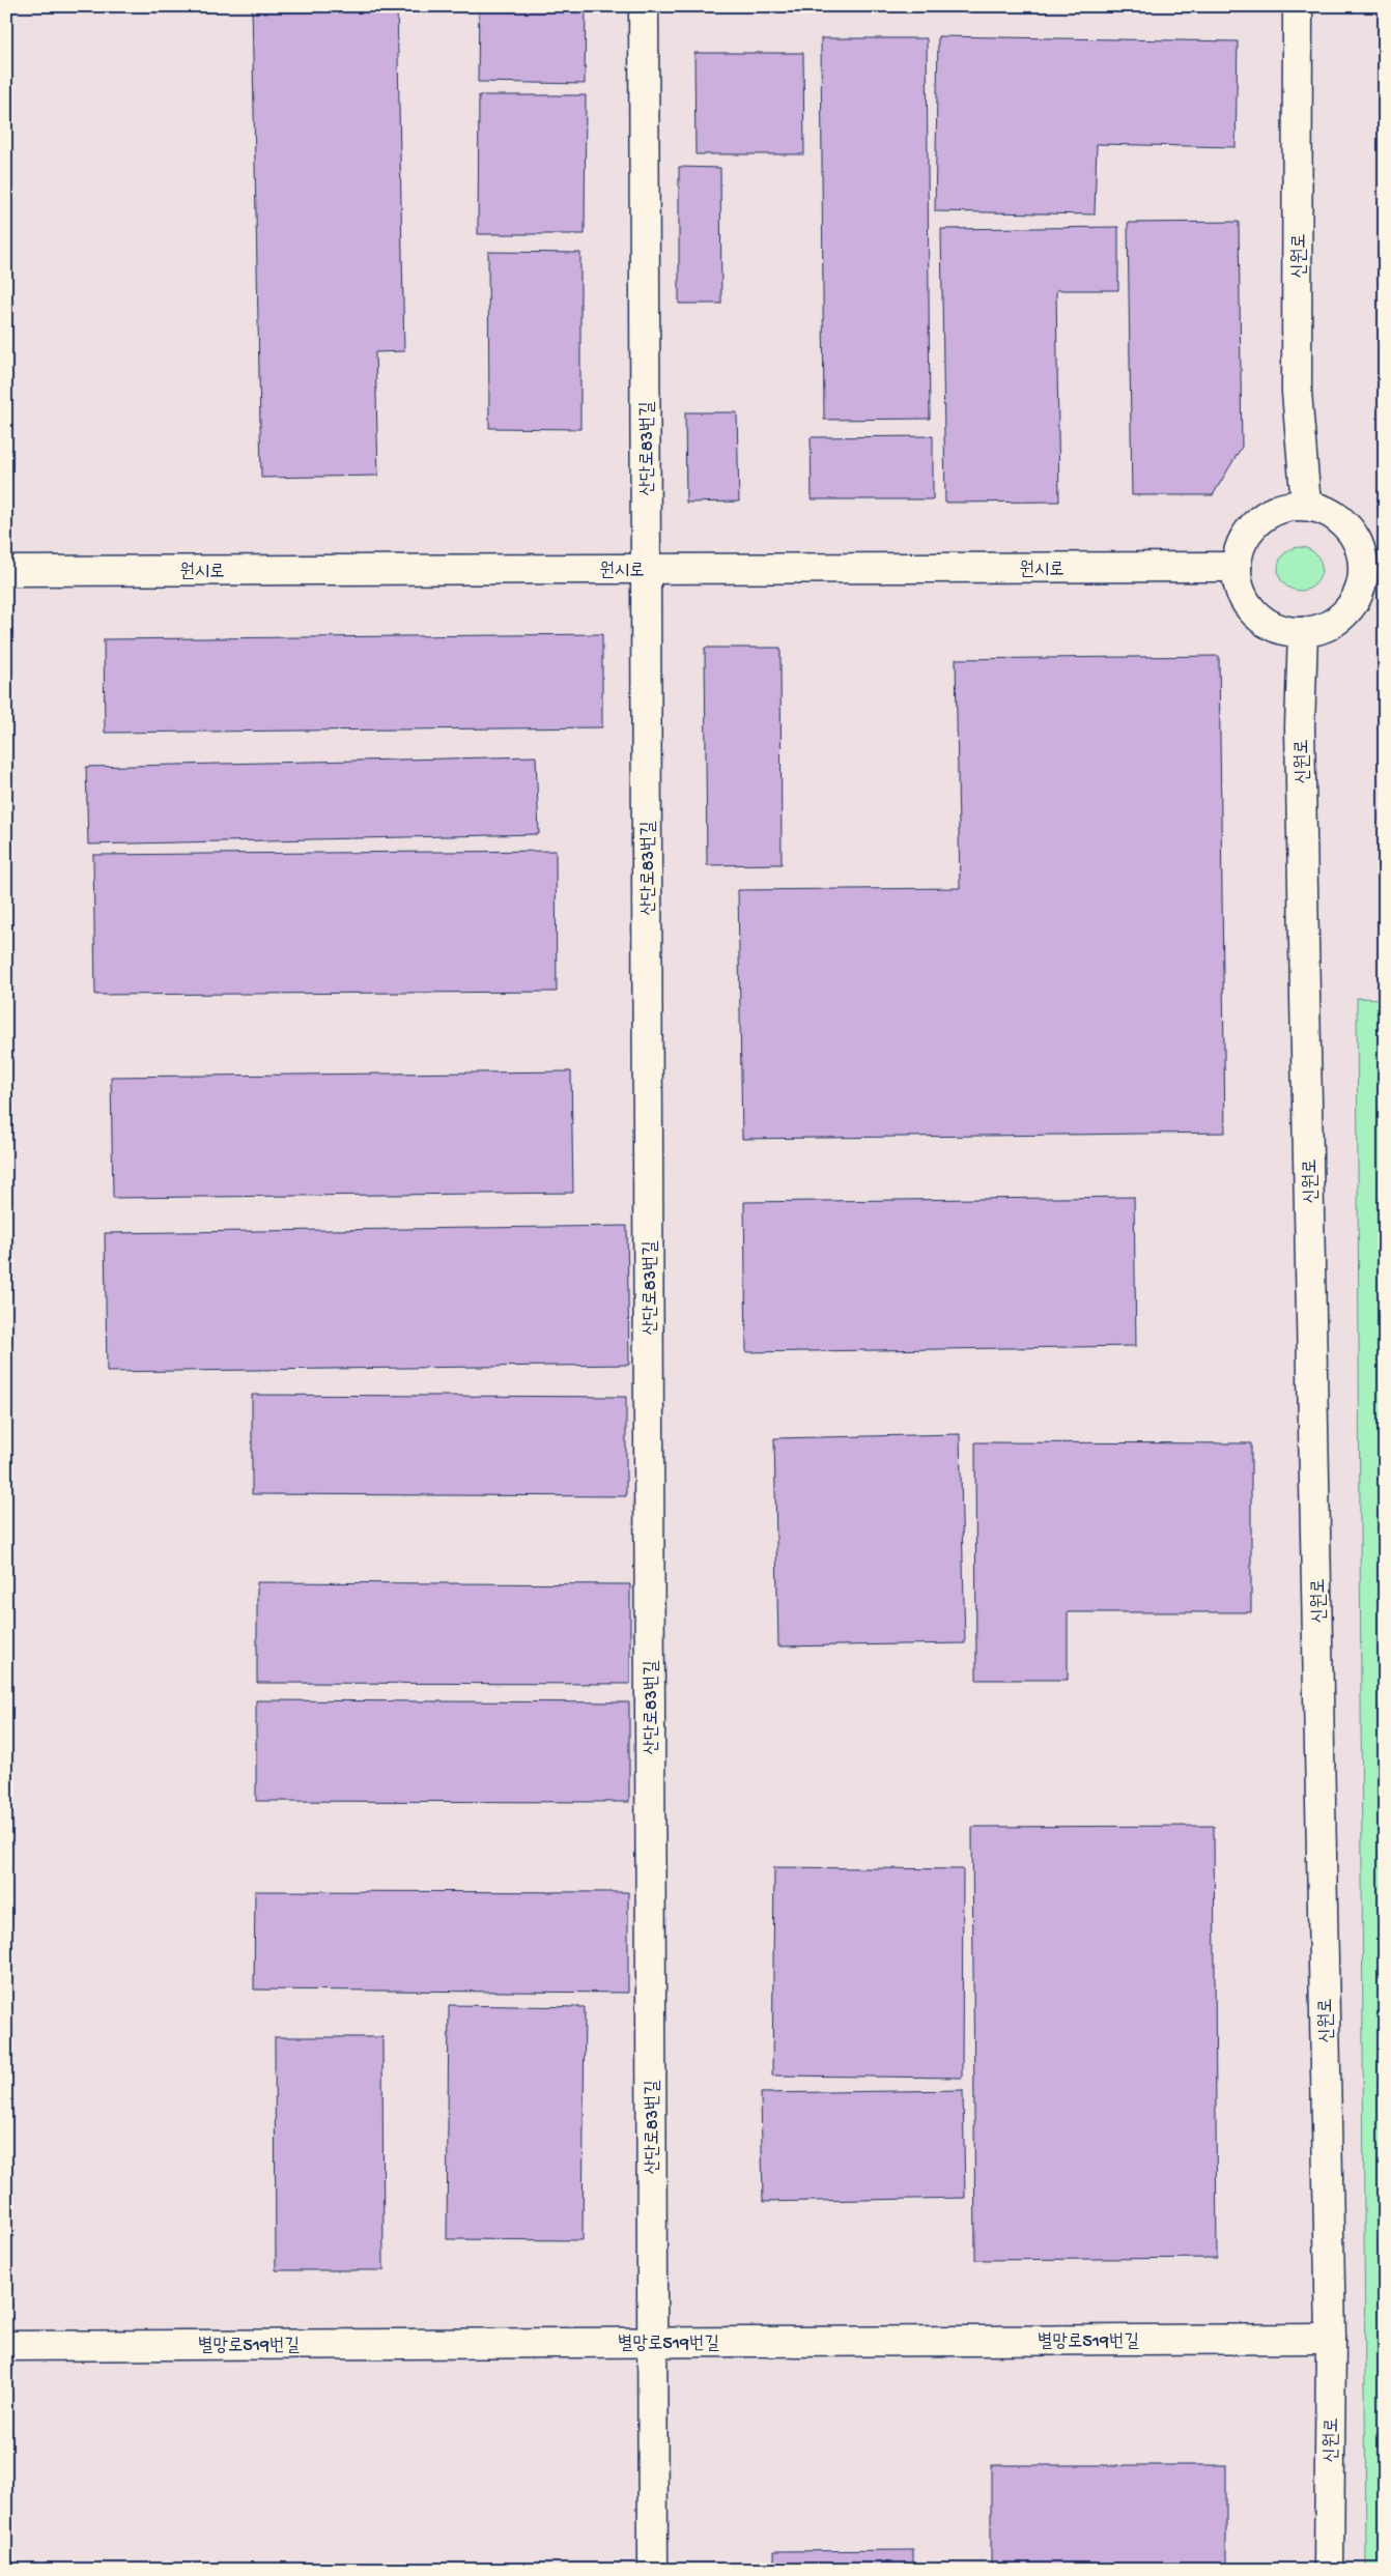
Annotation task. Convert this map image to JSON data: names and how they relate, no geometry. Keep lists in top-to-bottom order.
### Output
{
  "streets": {
    "street": [
      "신원로",
      "산단로83번길",
      "원시로",
      "별망로519번길"
    ]
  },
  "crossings": [
    ["신원로", "원시로"],
    ["신원로", "별망로519번길"],
    ["산단로83번길", "원시로"],
    ["산단로83번길", "별망로519번길"]
  ]
}
